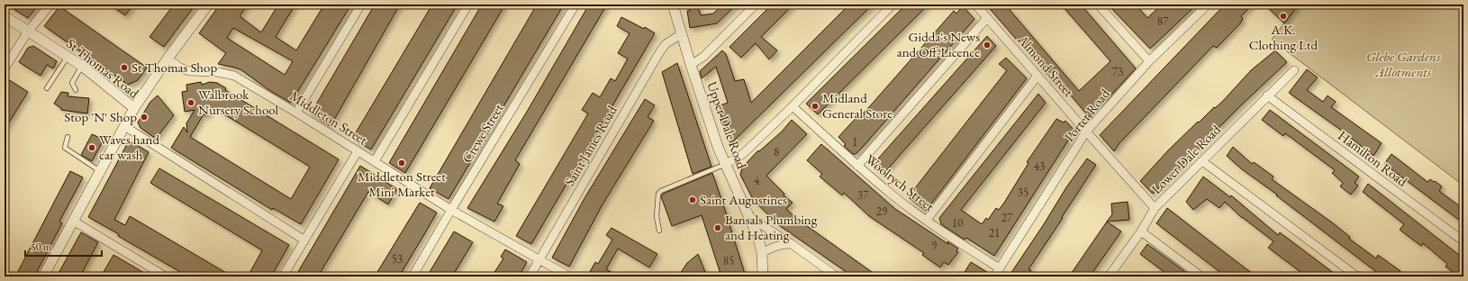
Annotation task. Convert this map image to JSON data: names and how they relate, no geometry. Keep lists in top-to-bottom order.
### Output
{
  "streets": {
    "street": [
      "Almond Street",
      "St Thomas Road",
      "Porter Road",
      "Middleton Street",
      "Upper Dale Road",
      "Crewe Street",
      "Saint James Road",
      "Hamilton Road",
      "Lower Dale Road",
      "Woolrych Street"
    ]
  },
  "crossings": [
    ["Almond Street", "Porter Road"],
    ["Almond Street", "Lower Dale Road"],
    ["Porter Road", "Woolrych Street"],
    ["Middleton Street", "Crewe Street"],
    ["Middleton Street", "Saint James Road"],
    ["Upper Dale Road", "Saint James Road"],
    ["Hamilton Road", "Lower Dale Road"]
  ],
  "parks": ["Glebe Gardens Allotments"],
  "places": [
    "A.K. Clothing Ltd",
    "Gidda's News and Off-Licence",
    "St Thomas Shop",
    "Walbrook Nursery School",
    "Midland General Store",
    "Stop 'N' Shop",
    "Waves hand car wash",
    "Middleton Street Mini Market",
    "Saint Augustines",
    "Bansals Plumbing and Heating"
  ],
  "house_numbers": [
    "87",
    "73",
    "1",
    "8",
    "43",
    "4",
    "35",
    "37",
    "29",
    "27",
    "10",
    "21",
    "9",
    "53",
    "85"
  ],
  "scale_bar": "50 m"
}
